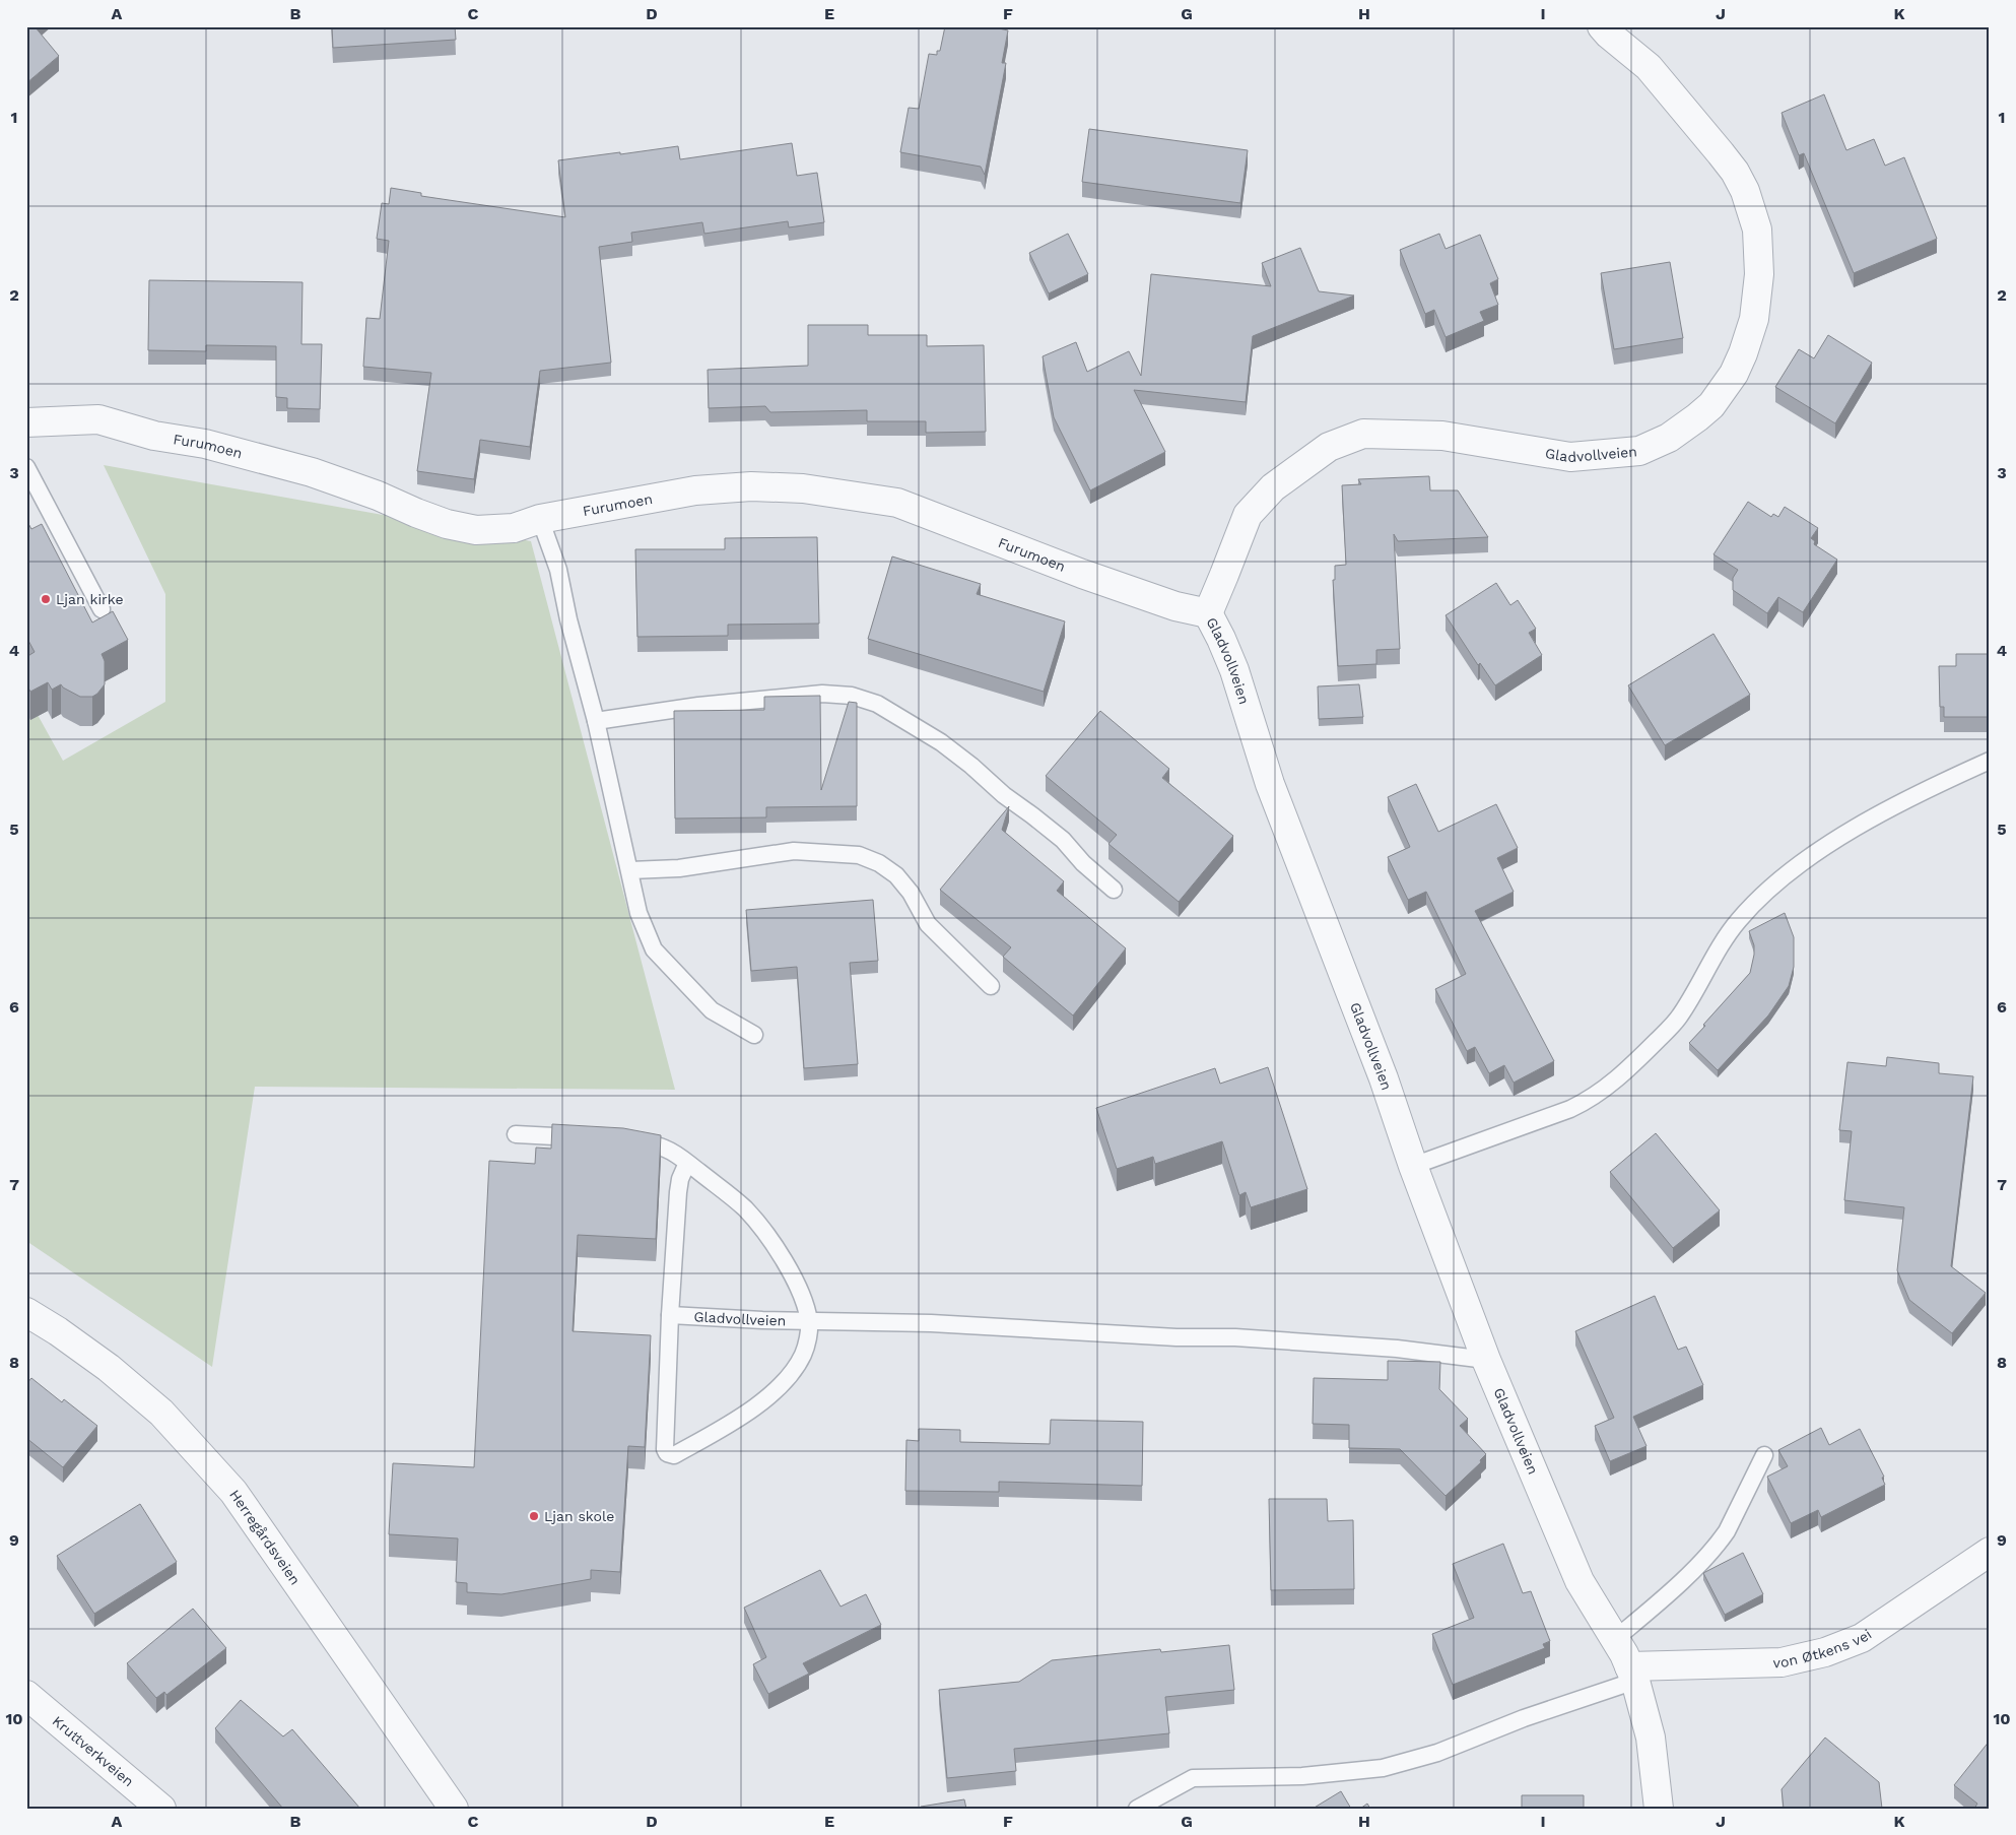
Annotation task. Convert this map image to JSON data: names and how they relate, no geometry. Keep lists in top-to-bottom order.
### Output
{
  "streets": {
    "street": [
      "Furumoen",
      "Gladvollveien",
      "Herregårdsveien",
      "von Øtkens vei",
      "Kruttverkveien"
    ]
  },
  "crossings": [
    ["Furumoen", "Gladvollveien"],
    ["Gladvollveien", "von Øtkens vei"]
  ],
  "places": ["Ljan kirke", "Ljan skole"],
  "grid": {
    "columns": [
      "A",
      "B",
      "C",
      "D",
      "E",
      "F",
      "G",
      "H",
      "I",
      "J",
      "K"
    ],
    "rows": [
      "1",
      "2",
      "3",
      "4",
      "5",
      "6",
      "7",
      "8",
      "9",
      "10"
    ]
  }
}
